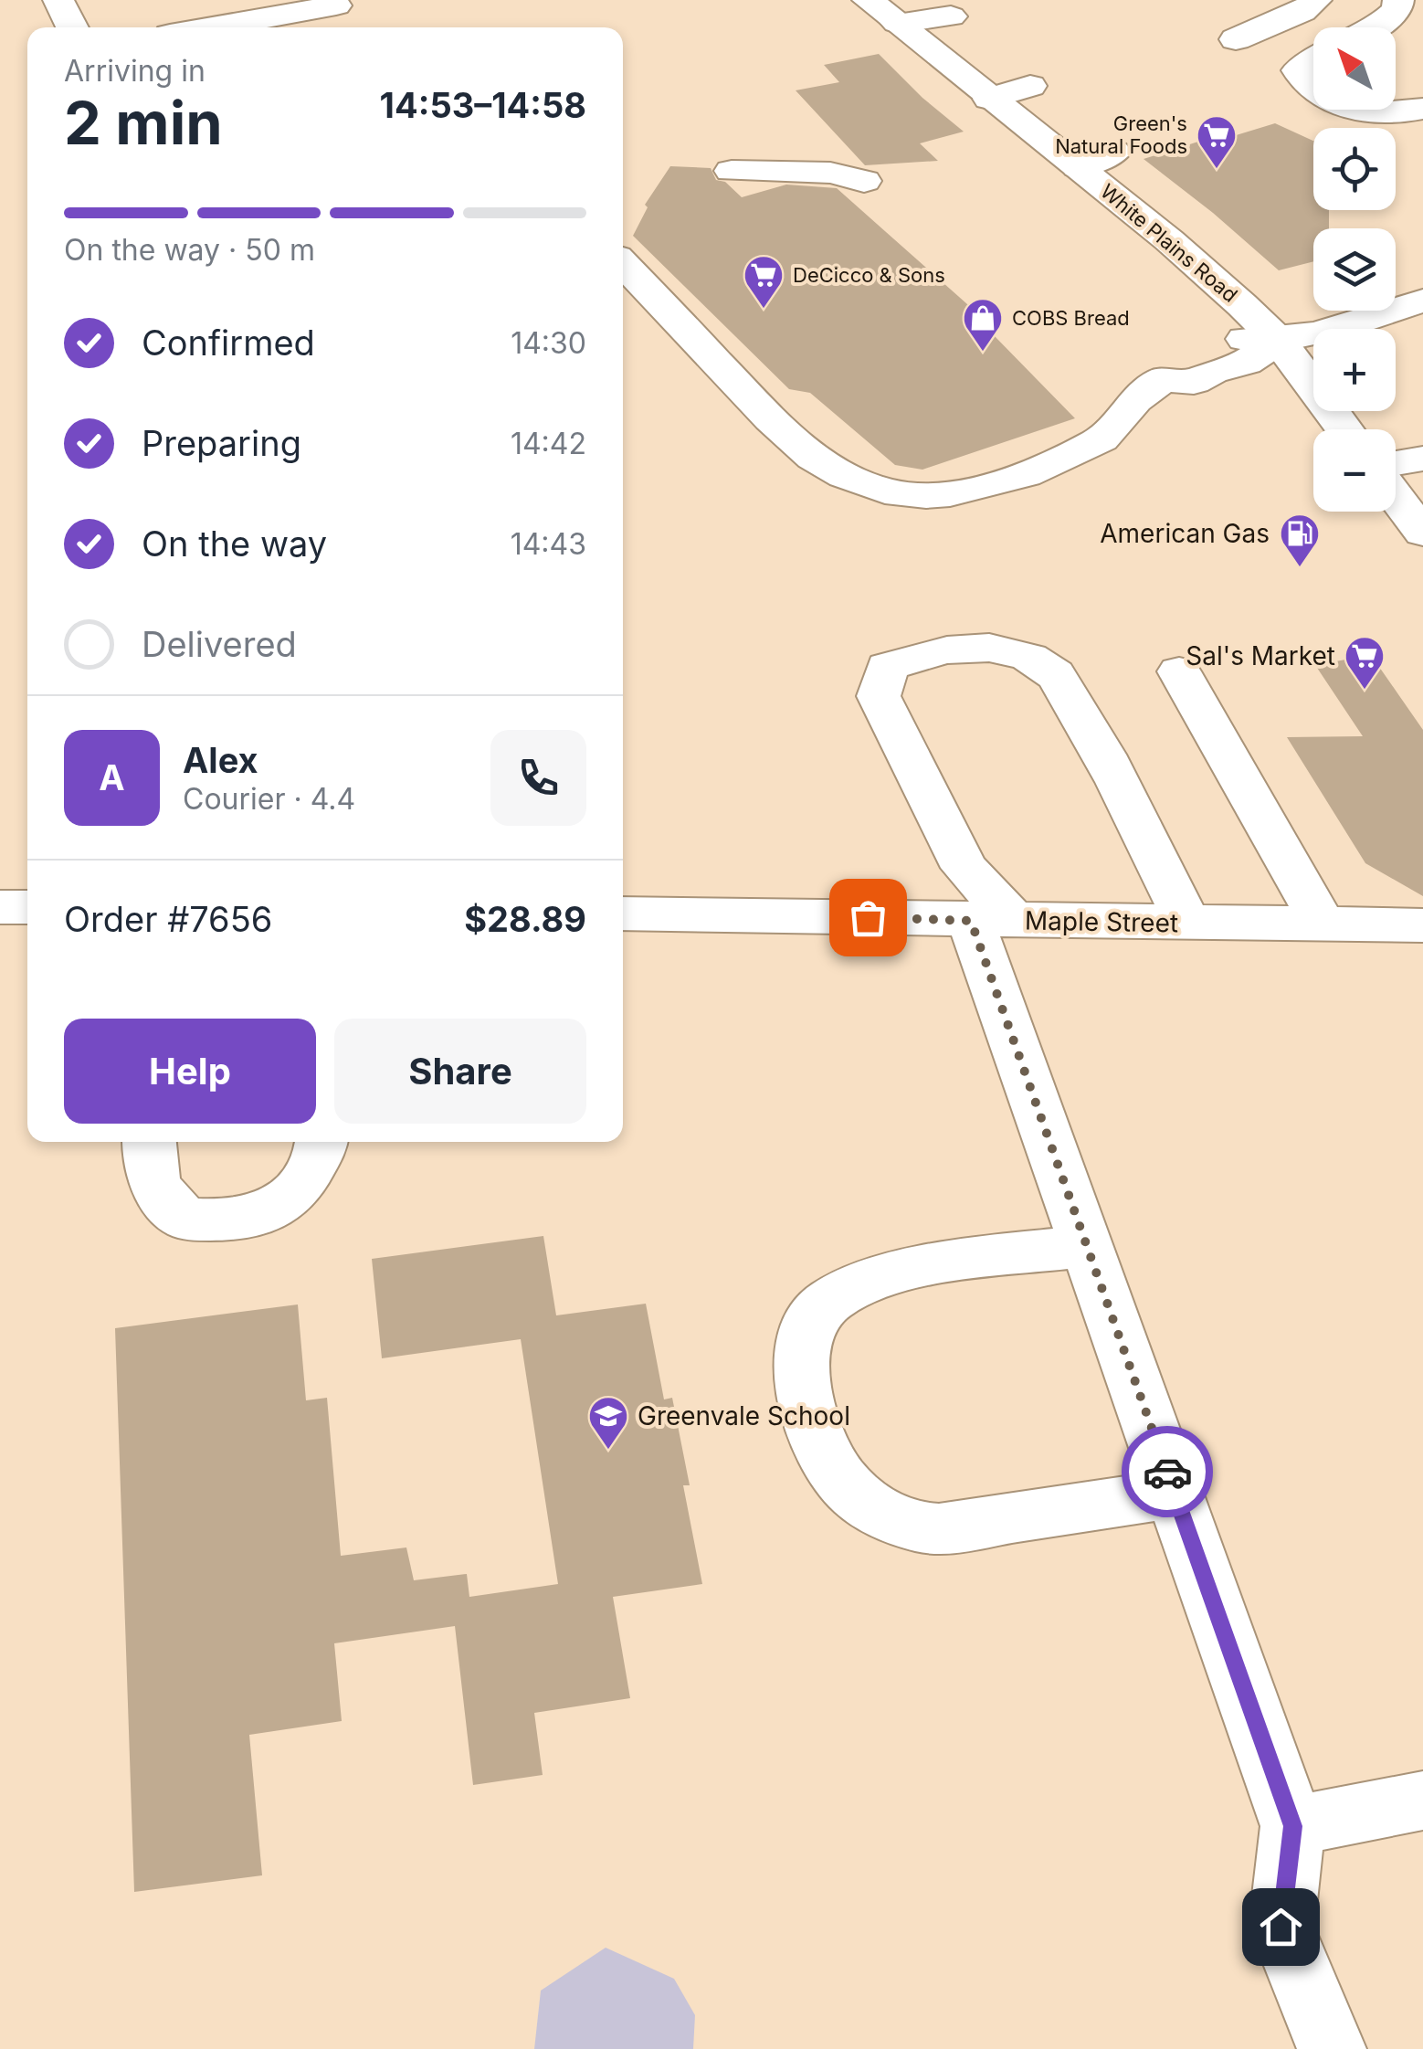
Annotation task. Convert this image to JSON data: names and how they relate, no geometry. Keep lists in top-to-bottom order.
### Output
{
  "streets": {
    "street": ["White Plains Road", "Maple Street"]
  },
  "places": {
    "supermarket": ["Green's Natural Foods", "DeCicco & Sons", "Sal's Market"],
    "shop": ["COBS Bread"],
    "fuel station": ["American Gas"],
    "school or university": ["Greenvale School"]
  },
  "north": "top left",
  "page": {
    "map_buttons": ["+", "−"],
    "heading": ["2 min", "Arriving in", "14:53–14:58"],
    "panel": [
      "Alex",
      "Courier · 4.4",
      "Order #7656",
      "$28.89"
    ],
    "bar": "On the way · 50 m",
    "list": [
      ["Confirmed", "14:30"],
      ["Preparing", "14:42"],
      ["On the way", "14:43"],
      "Delivered"
    ],
    "round": "A",
    "buttons": ["Help", "Share"]
  }
}
